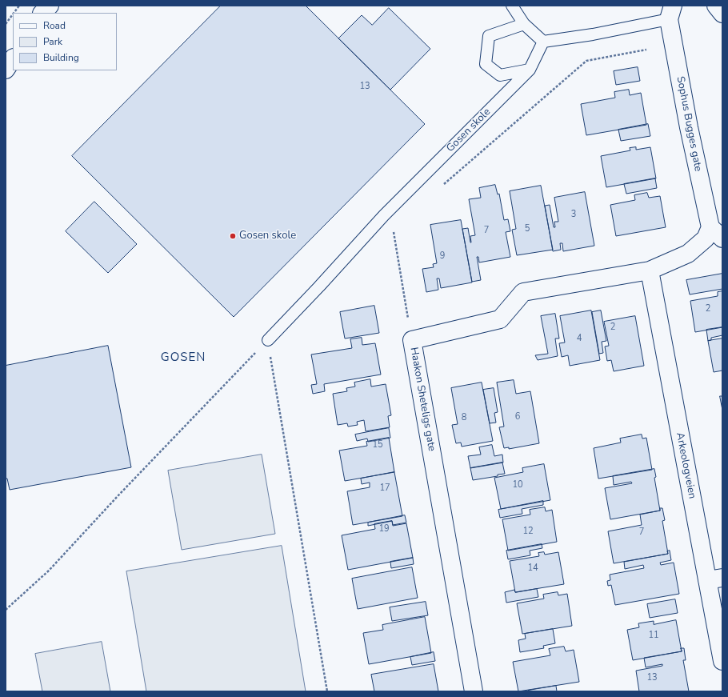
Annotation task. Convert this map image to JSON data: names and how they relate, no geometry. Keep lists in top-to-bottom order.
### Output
{
  "streets": {
    "street": ["Sophus Bugges gate", "Haakon Sheteligs gate", "Arkeologveien"],
    "lane": ["Gosen skole"]
  },
  "crossings": [
    ["Sophus Bugges gate", "Haakon Sheteligs gate"],
    ["Haakon Sheteligs gate", "Arkeologveien"]
  ],
  "districts": ["GOSEN"],
  "places": ["Gosen skole"],
  "house_numbers": [
    "13",
    "3",
    "5",
    "7",
    "9",
    "2",
    "2",
    "4",
    "6",
    "8",
    "15",
    "10",
    "17",
    "19",
    "12",
    "7",
    "14",
    "11",
    "13"
  ],
  "legend": ["Road", "Park", "Building"]
}
